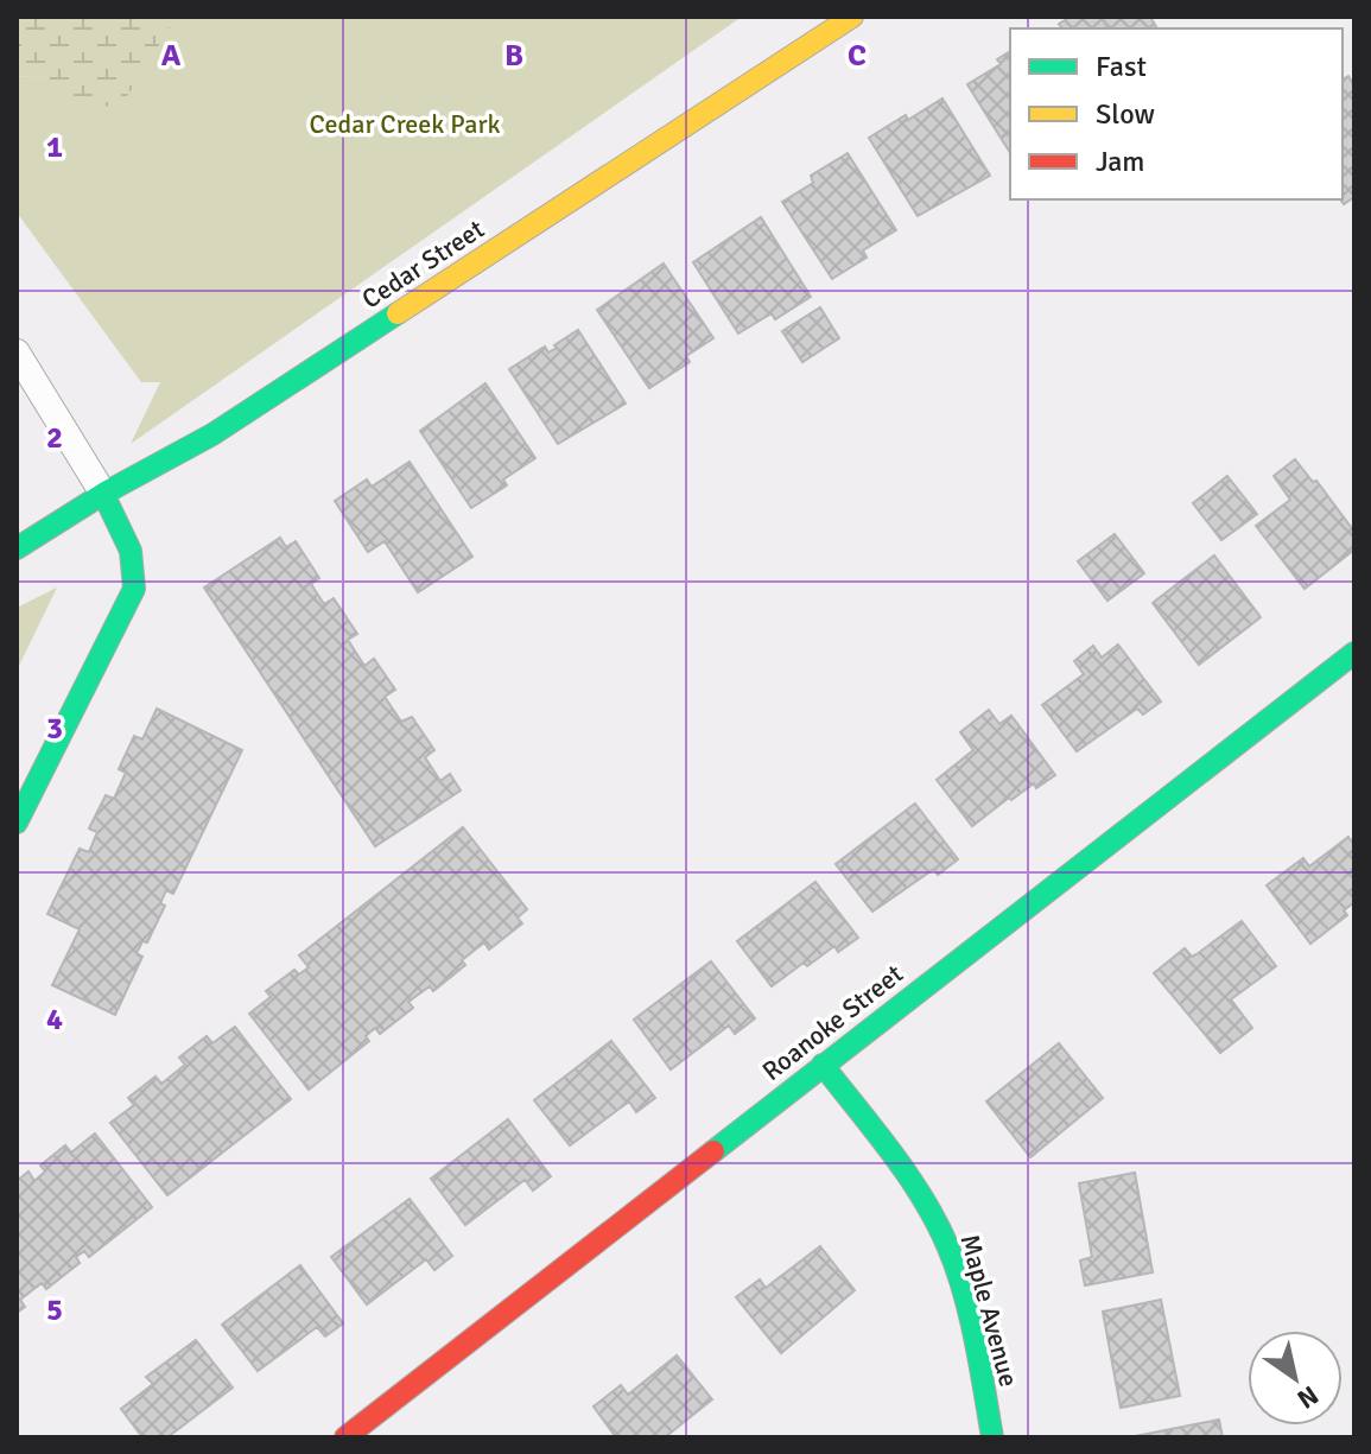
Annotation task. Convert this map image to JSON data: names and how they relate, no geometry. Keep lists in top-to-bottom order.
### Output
{
  "streets": {
    "street": ["Cedar Street", "Roanoke Street", "Maple Avenue"]
  },
  "crossings": [
    ["Roanoke Street", "Maple Avenue"]
  ],
  "parks": ["Cedar Creek Park"],
  "legend": ["Fast", "Slow", "Jam"],
  "north": "bottom right",
  "grid": {
    "columns": ["A", "B", "C"],
    "rows": [
      "1",
      "2",
      "3",
      "4",
      "5"
    ]
  }
}
